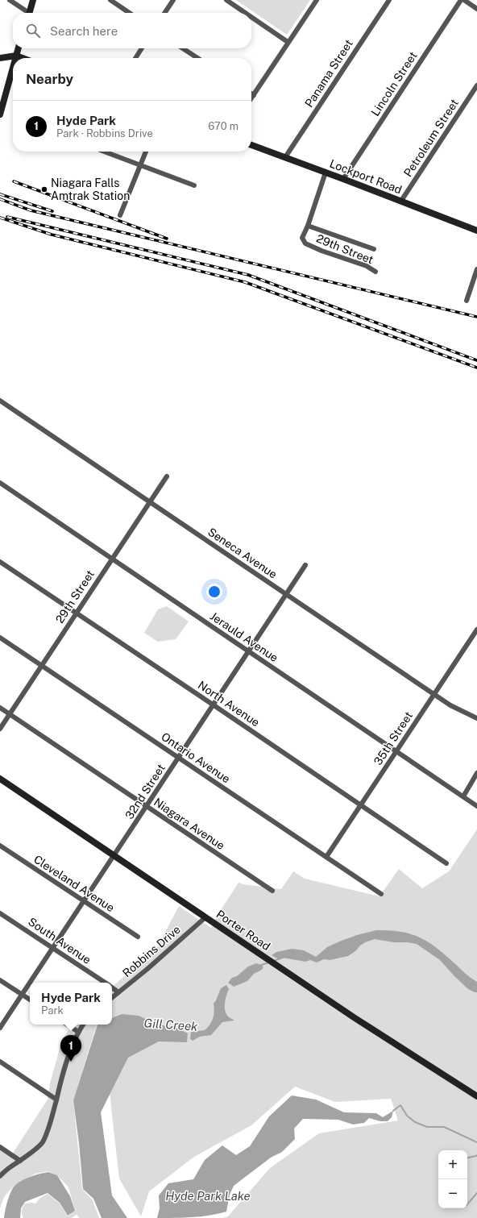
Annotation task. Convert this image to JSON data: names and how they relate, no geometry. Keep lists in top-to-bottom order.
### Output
{
  "streets": {
    "main road": ["Lockport Road", "Porter Road"],
    "street": [
      "Panama Street",
      "Lincoln Street",
      "Petroleum Street",
      "29th Street",
      "Seneca Avenue",
      "Jerauld Avenue",
      "North Avenue",
      "35th Street",
      "Ontario Avenue",
      "32nd Street",
      "Niagara Avenue",
      "Cleveland Avenue",
      "South Avenue",
      "Robbins Drive"
    ]
  },
  "crossings": [
    ["Panama Street", "Lockport Road"],
    ["Lincoln Street", "Lockport Road"],
    ["Petroleum Street", "Lockport Road"],
    ["Lockport Road", "29th Street"],
    ["29th Street", "Seneca Avenue"],
    ["29th Street", "Jerauld Avenue"],
    ["29th Street", "North Avenue"],
    ["29th Street", "Ontario Avenue"],
    ["29th Street", "Niagara Avenue"],
    ["Seneca Avenue", "35th Street"],
    ["Seneca Avenue", "32nd Street"],
    ["Jerauld Avenue", "35th Street"],
    ["Jerauld Avenue", "32nd Street"],
    ["North Avenue", "35th Street"],
    ["North Avenue", "32nd Street"],
    ["35th Street", "Ontario Avenue"],
    ["Ontario Avenue", "32nd Street"],
    ["32nd Street", "Niagara Avenue"],
    ["32nd Street", "Cleveland Avenue"],
    ["32nd Street", "Porter Road"],
    ["32nd Street", "South Avenue"],
    ["Porter Road", "Robbins Drive"],
    ["South Avenue", "Robbins Drive"]
  ],
  "water": ["Gill Creek", "Hyde Park Lake"],
  "places": ["Niagara Falls Amtrak Station"],
  "page": {
    "search": "Search here",
    "heading": "Nearby",
    "list": [
      {
        "mark": "1",
        "name": "Hyde Park",
        "note": "Park · Robbins Drive",
        "value": "670 m"
      }
    ],
    "popup": ["Hyde Park", "Park"],
    "pins": "1",
    "map_buttons": ["+", "−"]
  }
}
